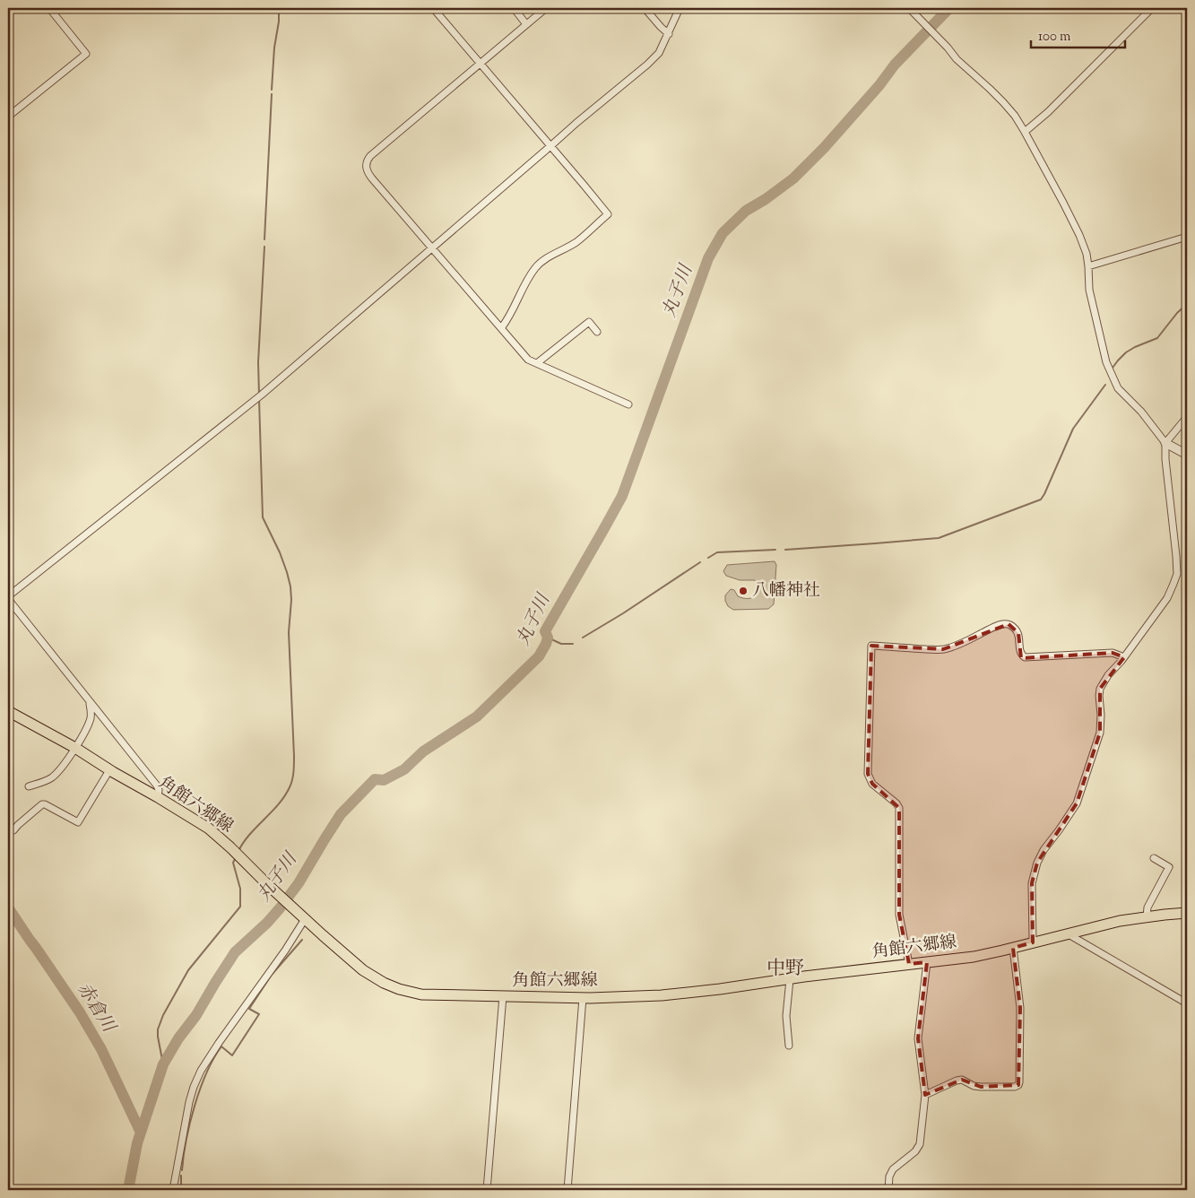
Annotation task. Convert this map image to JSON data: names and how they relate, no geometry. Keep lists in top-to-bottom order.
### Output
{
  "streets": {
    "main road": ["角館六郷線"]
  },
  "districts": ["中野"],
  "water": ["丸子川", "赤倉川"],
  "places": ["八幡神社"],
  "scale_bar": "100 m"
}
